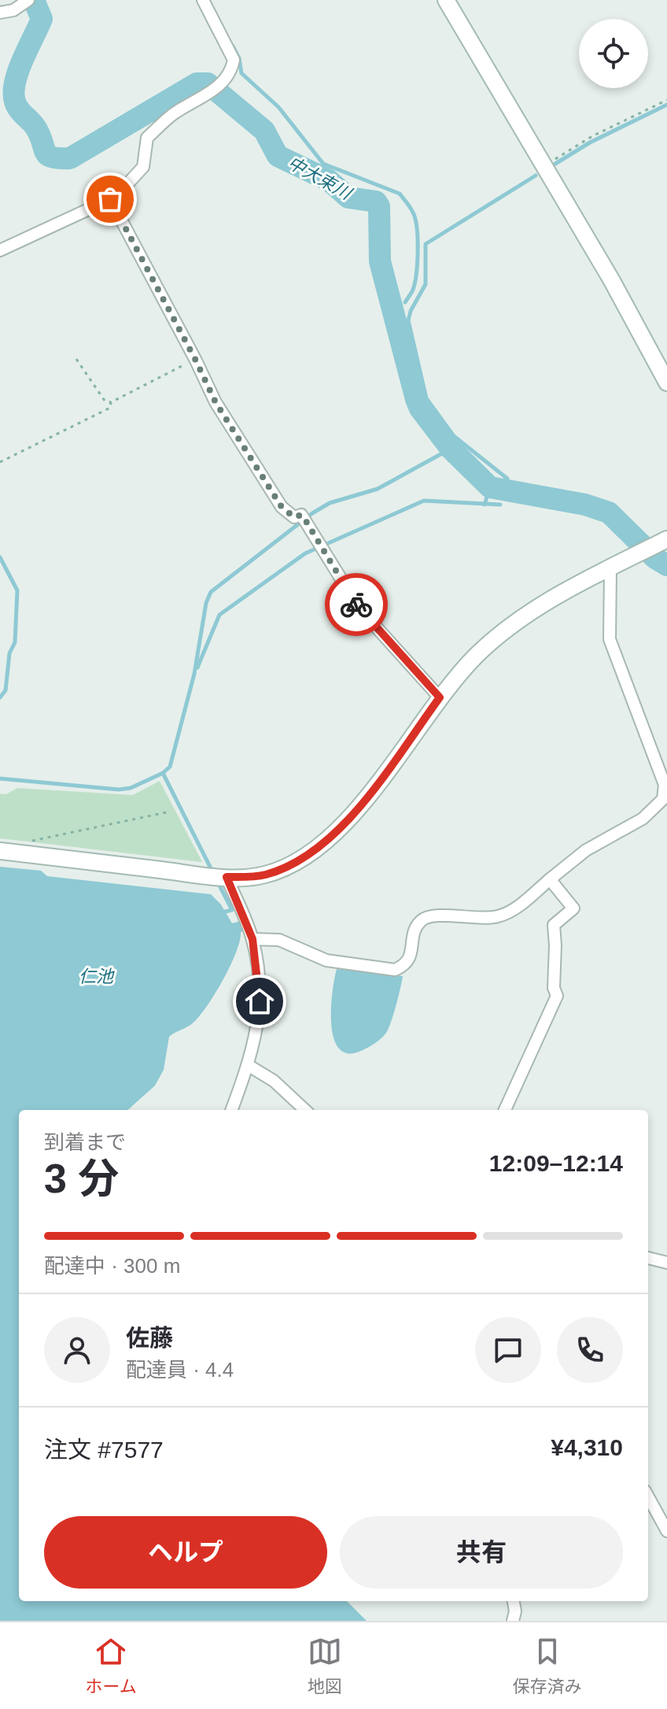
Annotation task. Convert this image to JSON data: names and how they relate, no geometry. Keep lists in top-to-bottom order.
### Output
{
  "water": ["中大束川", "仁池"],
  "page": {
    "heading": ["3 分", "到着まで", "12:09–12:14"],
    "panel": [
      "佐藤",
      "配達員 · 4.4",
      "注文 #7577",
      "¥4,310"
    ],
    "bar": "配達中 · 300 m",
    "buttons": ["ヘルプ", "共有"],
    "tabs": ["ホーム", "地図", "保存済み"]
  }
}
